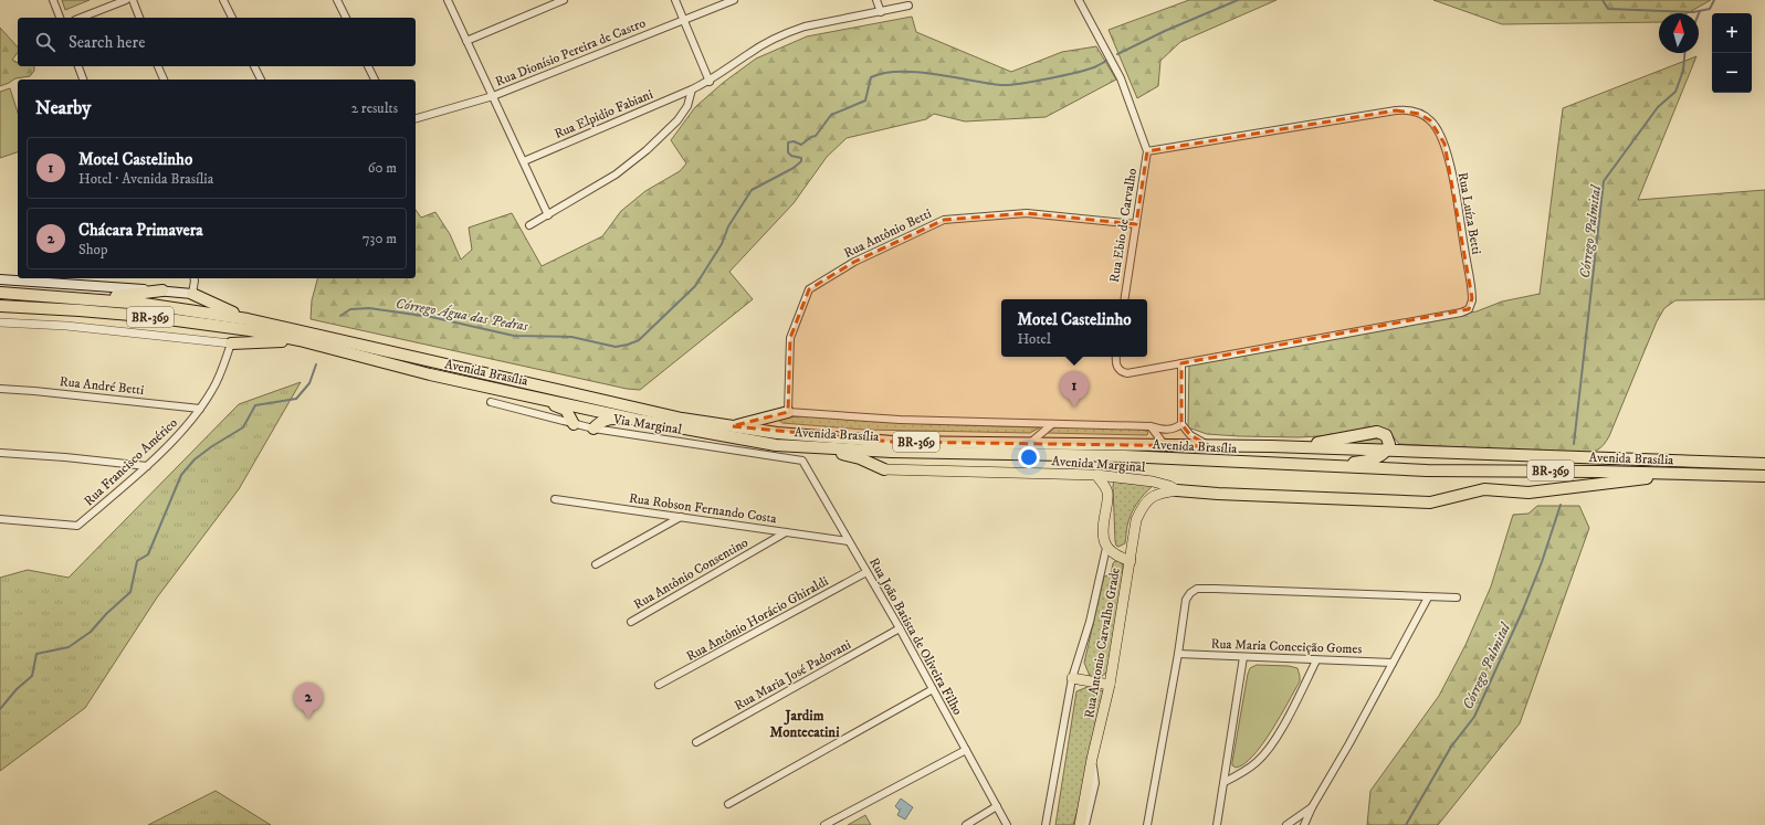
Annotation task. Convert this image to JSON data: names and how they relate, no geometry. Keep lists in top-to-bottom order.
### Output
{
  "streets": {
    "highway": ["BR-369", "Avenida Brasília"],
    "main road": ["Avenida Marginal", "Rua Antonio Carvalho Grade"],
    "street": [
      "Rua Dionísio Pereira de Castro",
      "Rua Elpidio Fabiani",
      "Rua Luíza Betti",
      "Rua Ebio de Carvalho",
      "Rua Antônio Betti",
      "Rua André Betti",
      "Via Marginal",
      "Rua Francisco Américo",
      "Rua Robson Fernando Costa",
      "Rua Antônio Consentino",
      "Rua Antônio Horácio Ghiraldi",
      "Rua João Batista de Oliveira Filho",
      "Rua Maria Conceição Gomes",
      "Rua Maria José Padovani"
    ]
  },
  "crossings": [
    ["Rua Luíza Betti", "Rua Ebio de Carvalho"],
    ["Rua Ebio de Carvalho", "Rua Antônio Betti"],
    ["Rua André Betti", "Rua Francisco Américo"],
    ["Via Marginal", "Rua João Batista de Oliveira Filho"],
    ["Avenida Marginal", "Rua Antonio Carvalho Grade"],
    ["Rua Robson Fernando Costa", "Rua Antônio Consentino"],
    ["Rua Robson Fernando Costa", "Rua João Batista de Oliveira Filho"],
    ["Rua Antônio Horácio Ghiraldi", "Rua João Batista de Oliveira Filho"],
    ["Rua João Batista de Oliveira Filho", "Rua Maria José Padovani"]
  ],
  "districts": ["Jardim Montecatini"],
  "water": ["Córrego Palmital", "Córrego Água das Pedras"],
  "north": "top",
  "page": {
    "map_buttons": ["+", "−"],
    "search": "Search here",
    "heading": ["Nearby", "2 results"],
    "list": [
      {
        "mark": "1",
        "name": "Motel Castelinho",
        "note": "Hotel · Avenida Brasília",
        "value": "60 m"
      },
      {
        "mark": "2",
        "name": "Chácara Primavera",
        "note": "Shop",
        "value": "730 m"
      }
    ],
    "popup": ["Motel Castelinho", "Hotel"],
    "pins": ["1", "2"]
  }
}
